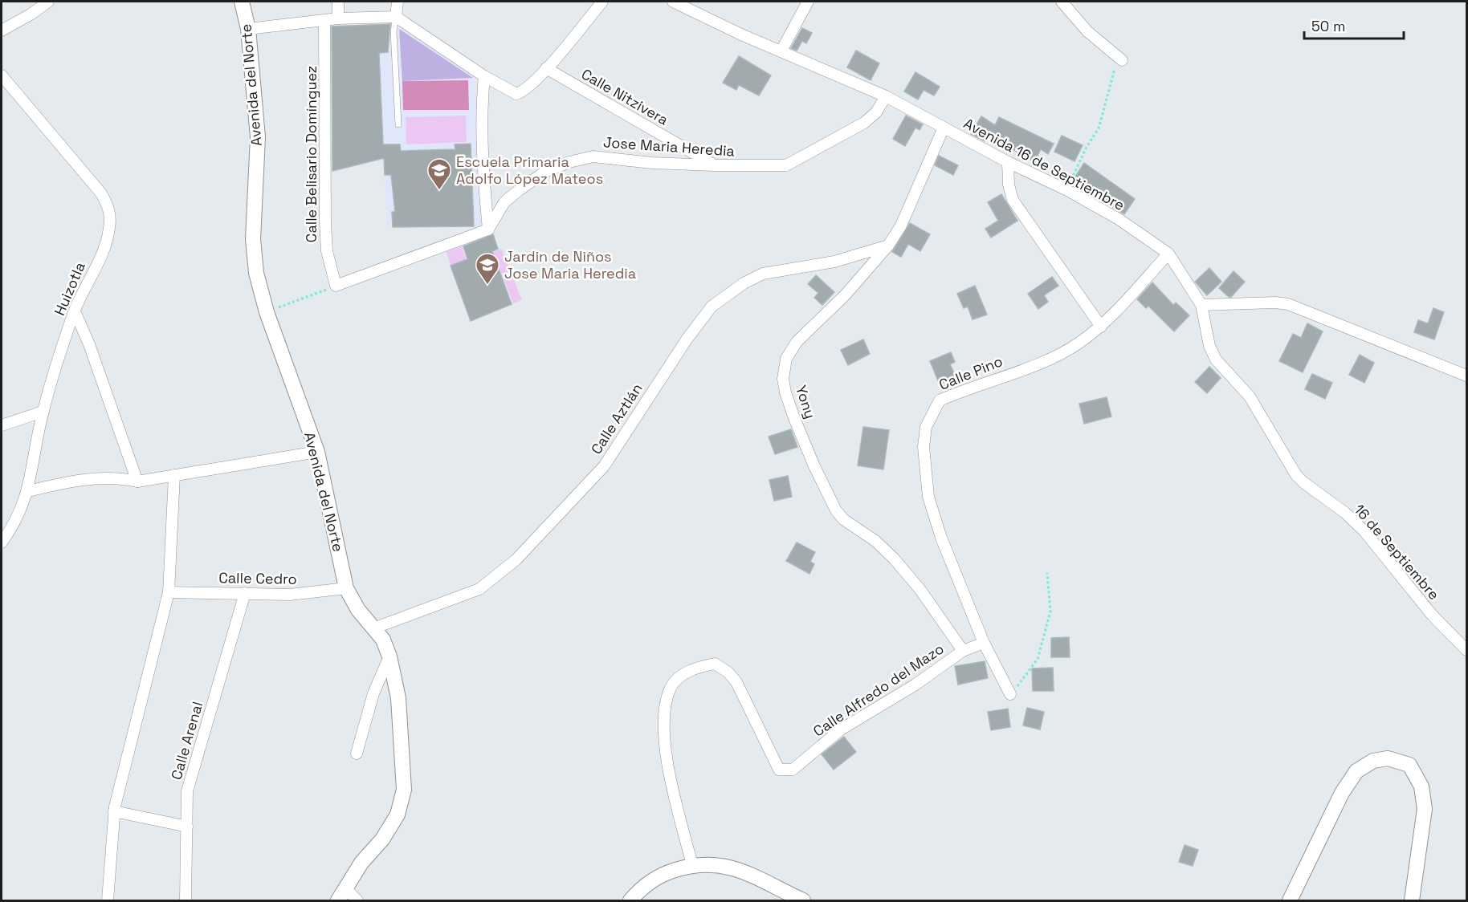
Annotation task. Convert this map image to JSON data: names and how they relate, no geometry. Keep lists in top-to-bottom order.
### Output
{
  "streets": {
    "street": [
      "Avenida del Norte",
      "Calle Nitzivera",
      "Jose Maria Heredia",
      "Calle Belisario Domínguez",
      "Avenida 16 de Septiembre",
      "Huizotla",
      "Calle Pino",
      "Yony",
      "Calle Aztlán",
      "16 de Septiembre",
      "Calle Cedro",
      "Calle Alfredo del Mazo",
      "Calle Arenal"
    ]
  },
  "crossings": [
    ["Avenida del Norte", "Calle Aztlán"],
    ["Avenida del Norte", "Calle Cedro"],
    ["Calle Nitzivera", "Jose Maria Heredia"],
    ["Jose Maria Heredia", "Avenida 16 de Septiembre"],
    ["Avenida 16 de Septiembre", "Calle Pino"],
    ["Avenida 16 de Septiembre", "Yony"],
    ["Avenida 16 de Septiembre", "16 de Septiembre"],
    ["Calle Pino", "Calle Alfredo del Mazo"],
    ["Yony", "Calle Aztlán"],
    ["Yony", "Calle Alfredo del Mazo"],
    ["Calle Cedro", "Calle Arenal"]
  ],
  "places": {
    "school or university": ["Escuela Primaria Adolfo López Mateos", "Jardin de Niños Jose Maria Heredia"]
  },
  "scale_bar": "50 m"
}
